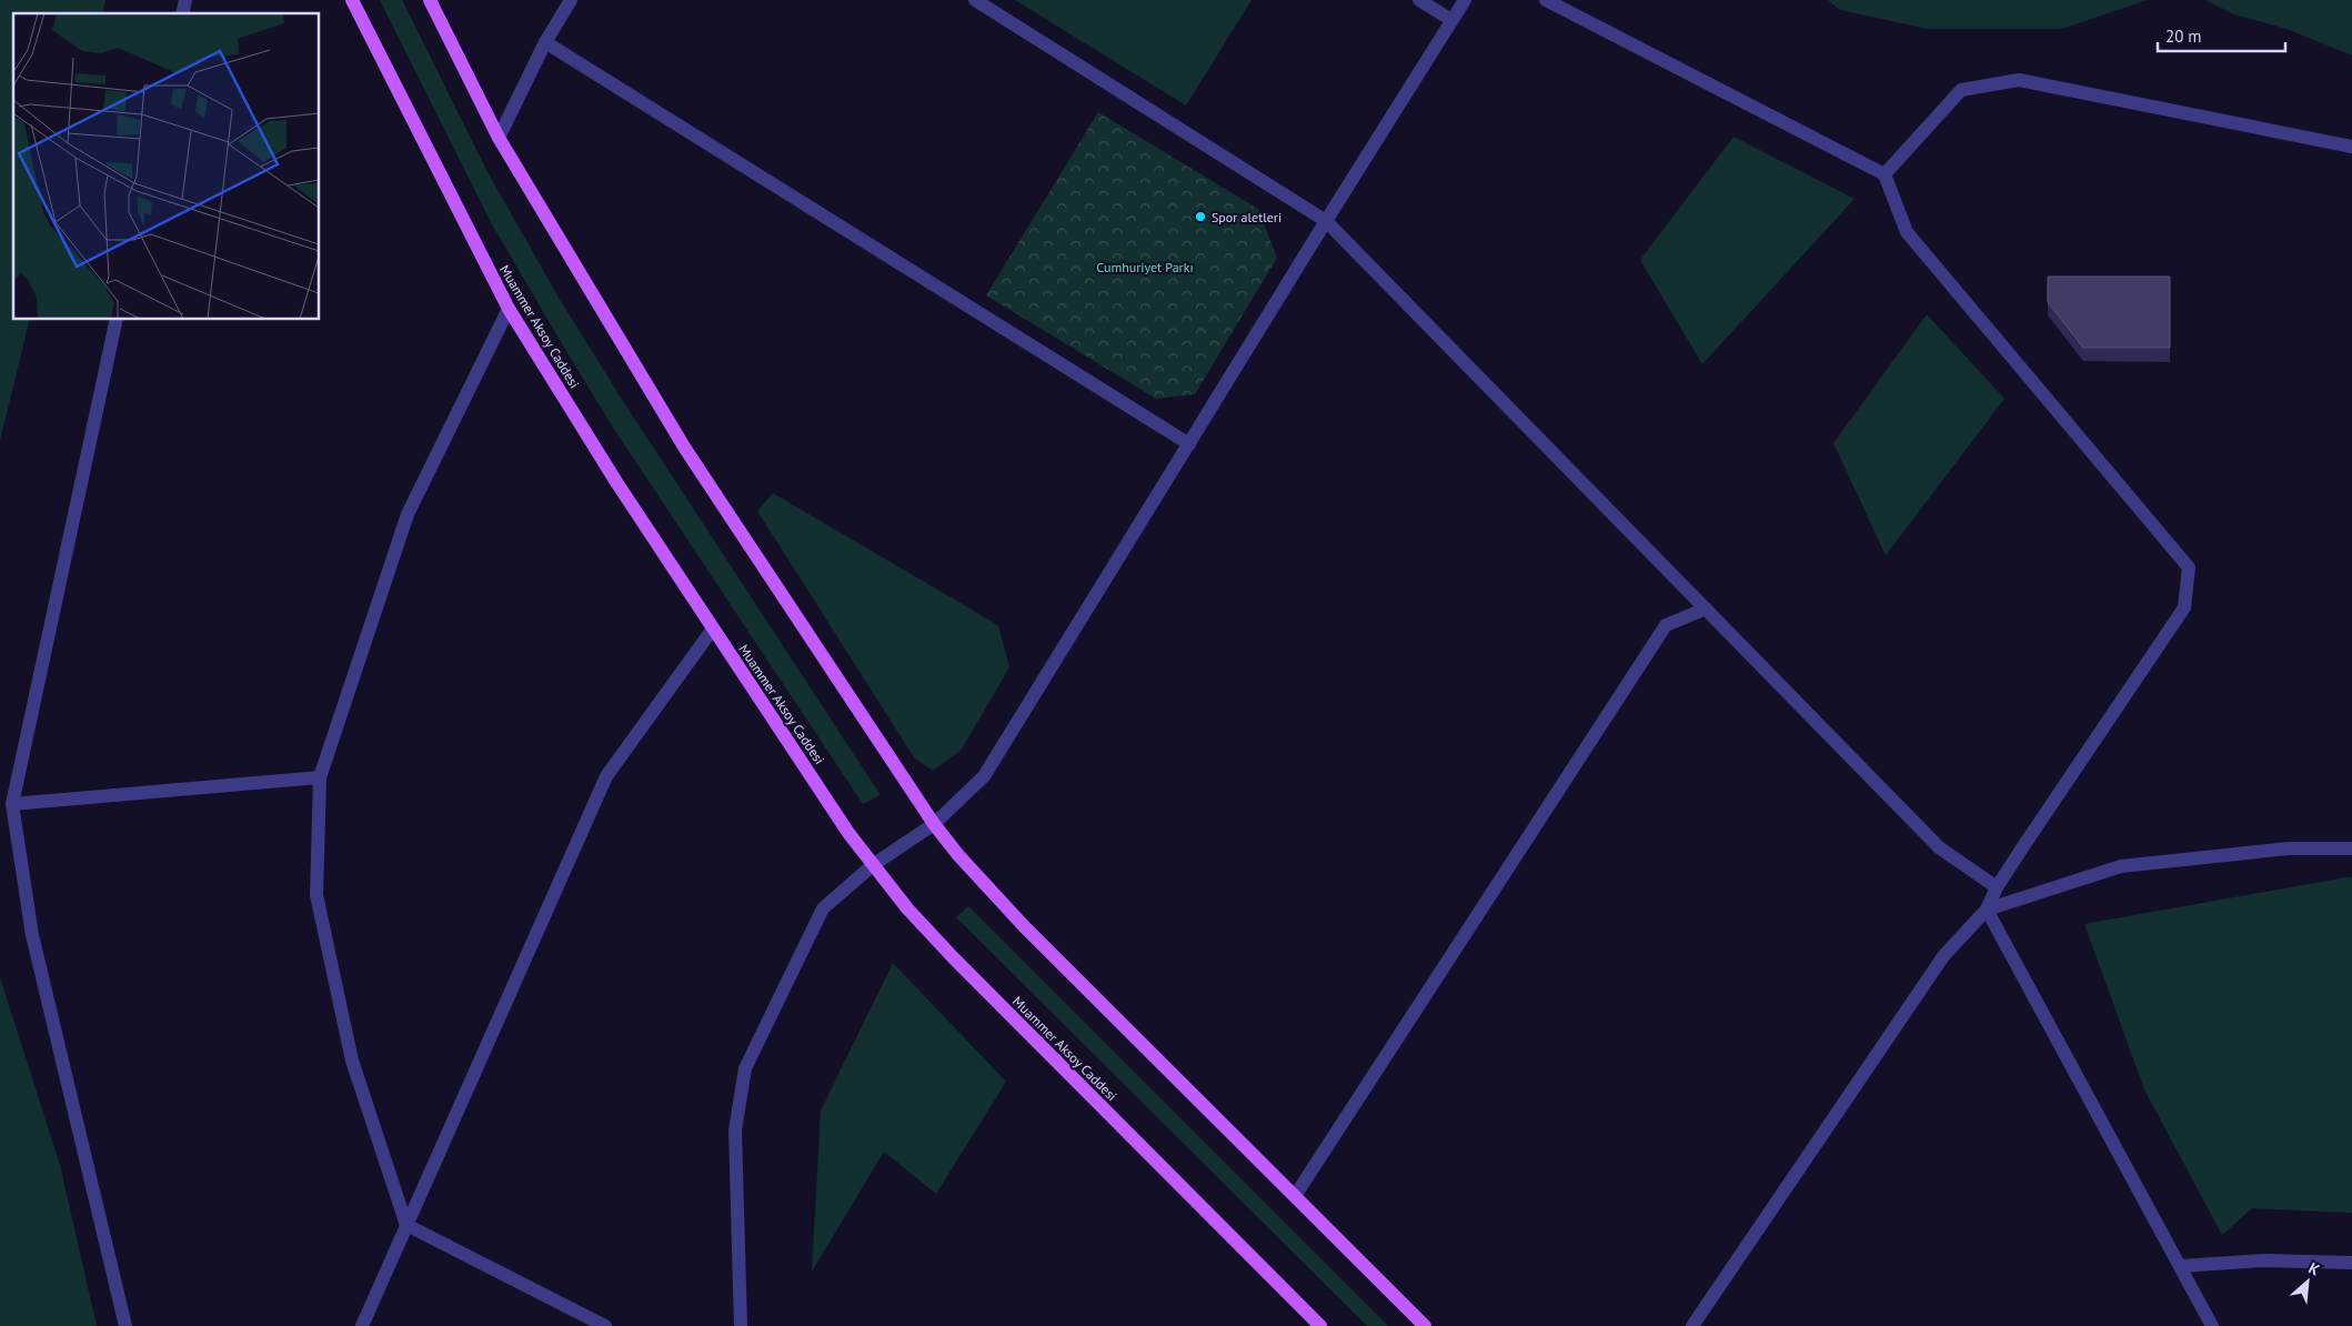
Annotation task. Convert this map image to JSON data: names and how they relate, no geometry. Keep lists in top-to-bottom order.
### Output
{
  "streets": {
    "main road": ["Muammer Aksoy Caddesi"]
  },
  "parks": ["Cumhuriyet Parkı"],
  "places": ["Spor aletleri"],
  "scale_bar": "20 m",
  "north": "top right"
}
